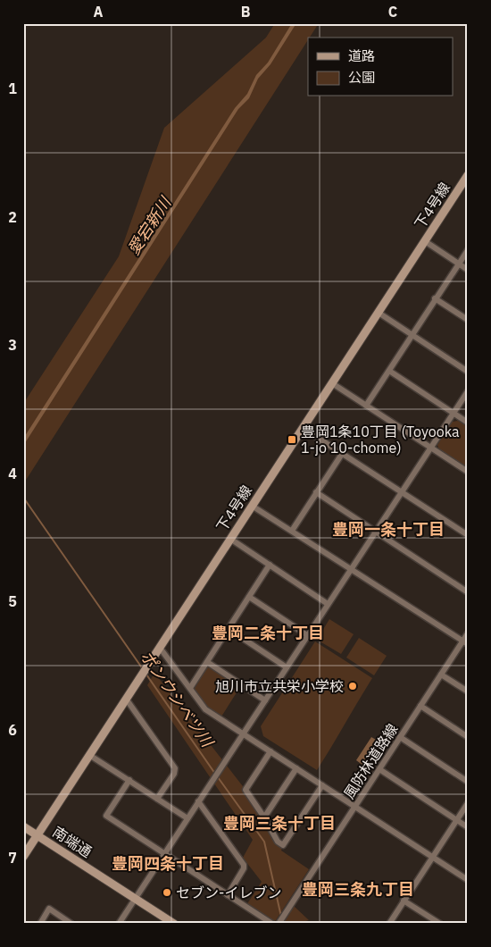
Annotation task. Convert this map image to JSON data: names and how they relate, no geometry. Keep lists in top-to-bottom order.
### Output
{
  "streets": {
    "street": ["下4号線", "風防林道路線", "南端通"]
  },
  "crossings": [
    ["下4号線", "南端通"]
  ],
  "districts": [
    "豊岡一条十丁目",
    "豊岡二条十丁目",
    "豊岡三条十丁目",
    "豊岡四条十丁目",
    "豊岡三条九丁目"
  ],
  "water": ["愛宕新川", "ポンウシベツ川"],
  "places": {
    "transit": ["豊岡1条10丁目 (Toyooka 1-jo 10-chome)"],
    "other": ["旭川市立共栄小学校", "セブン-イレブン"]
  },
  "legend": ["道路", "公園"],
  "grid": {
    "columns": ["A", "B", "C"],
    "rows": [
      "1",
      "2",
      "3",
      "4",
      "5",
      "6",
      "7"
    ]
  }
}
